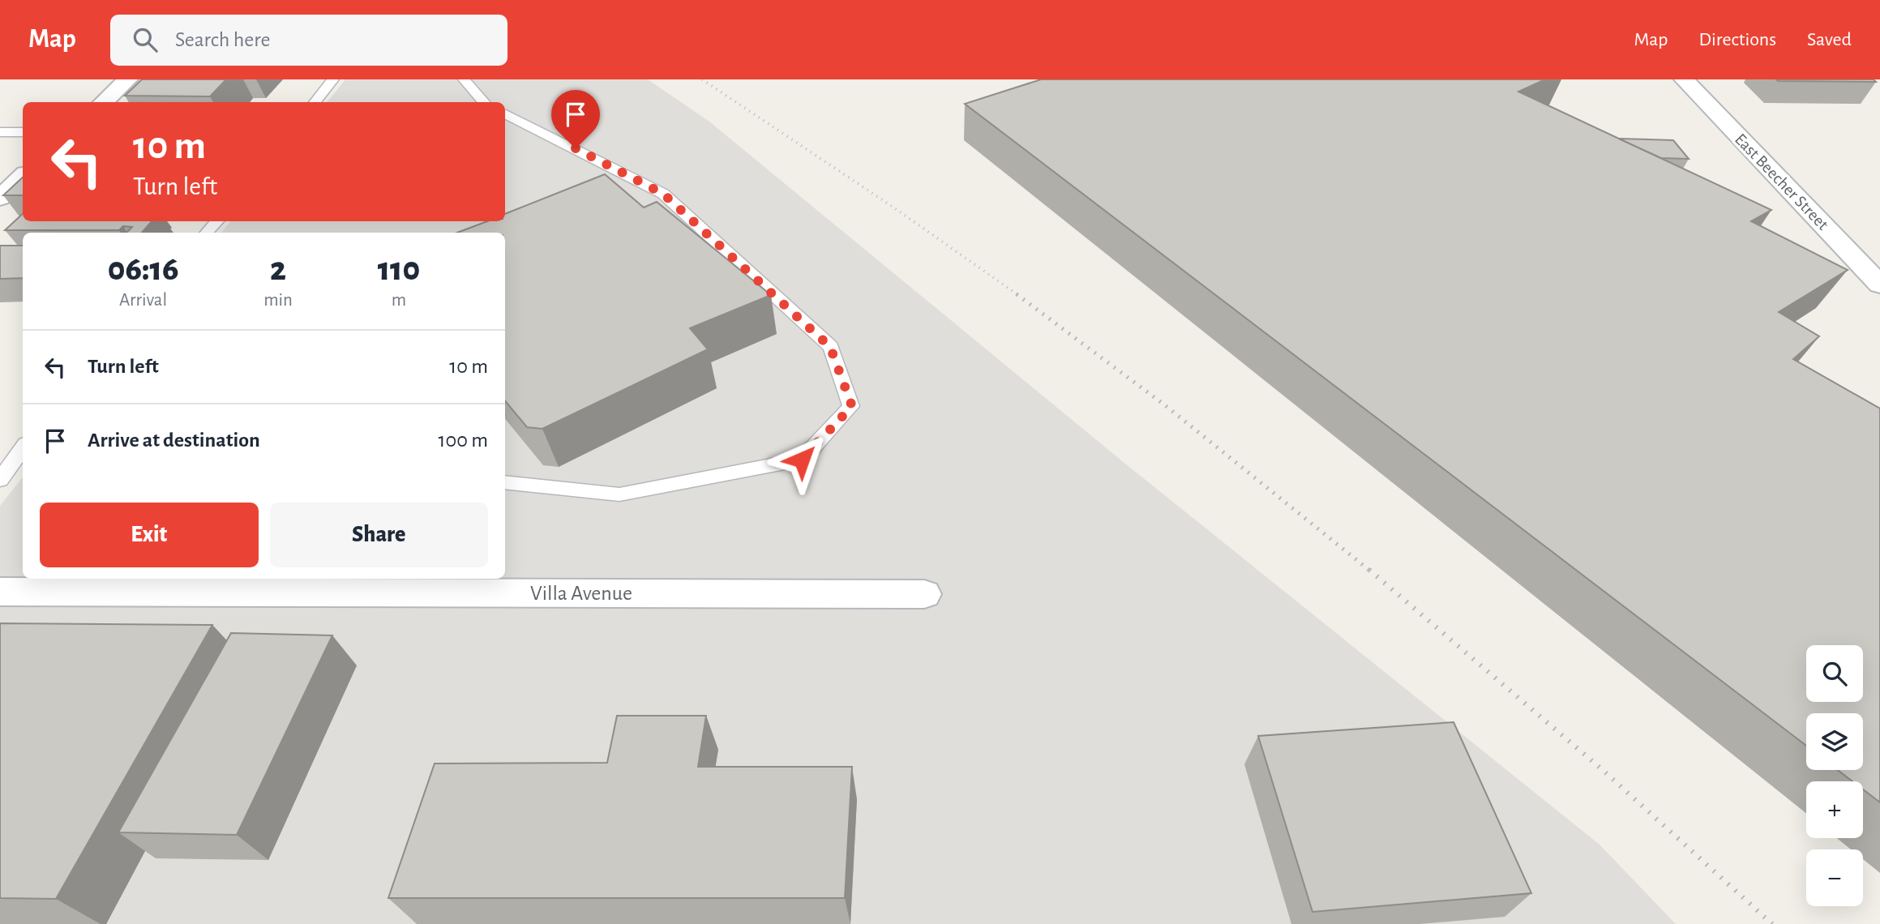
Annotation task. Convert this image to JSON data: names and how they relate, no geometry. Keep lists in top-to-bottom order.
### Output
{
  "streets": {
    "street": ["East Beecher Street", "Villa Avenue"]
  },
  "page": {
    "header": "Map",
    "search": "Search here",
    "nav": ["Map", "Directions", "Saved"],
    "turn": ["10 m", "Turn left"],
    "eta": [
      "06:16",
      "Arrival",
      "2",
      "min",
      "110",
      "m"
    ],
    "list": [
      {
        "name": "Turn left",
        "value": "10 m"
      },
      {
        "name": "Arrive at destination",
        "value": "100 m"
      }
    ],
    "buttons": ["Exit", "Share"],
    "map_buttons": ["+", "−"]
  }
}
